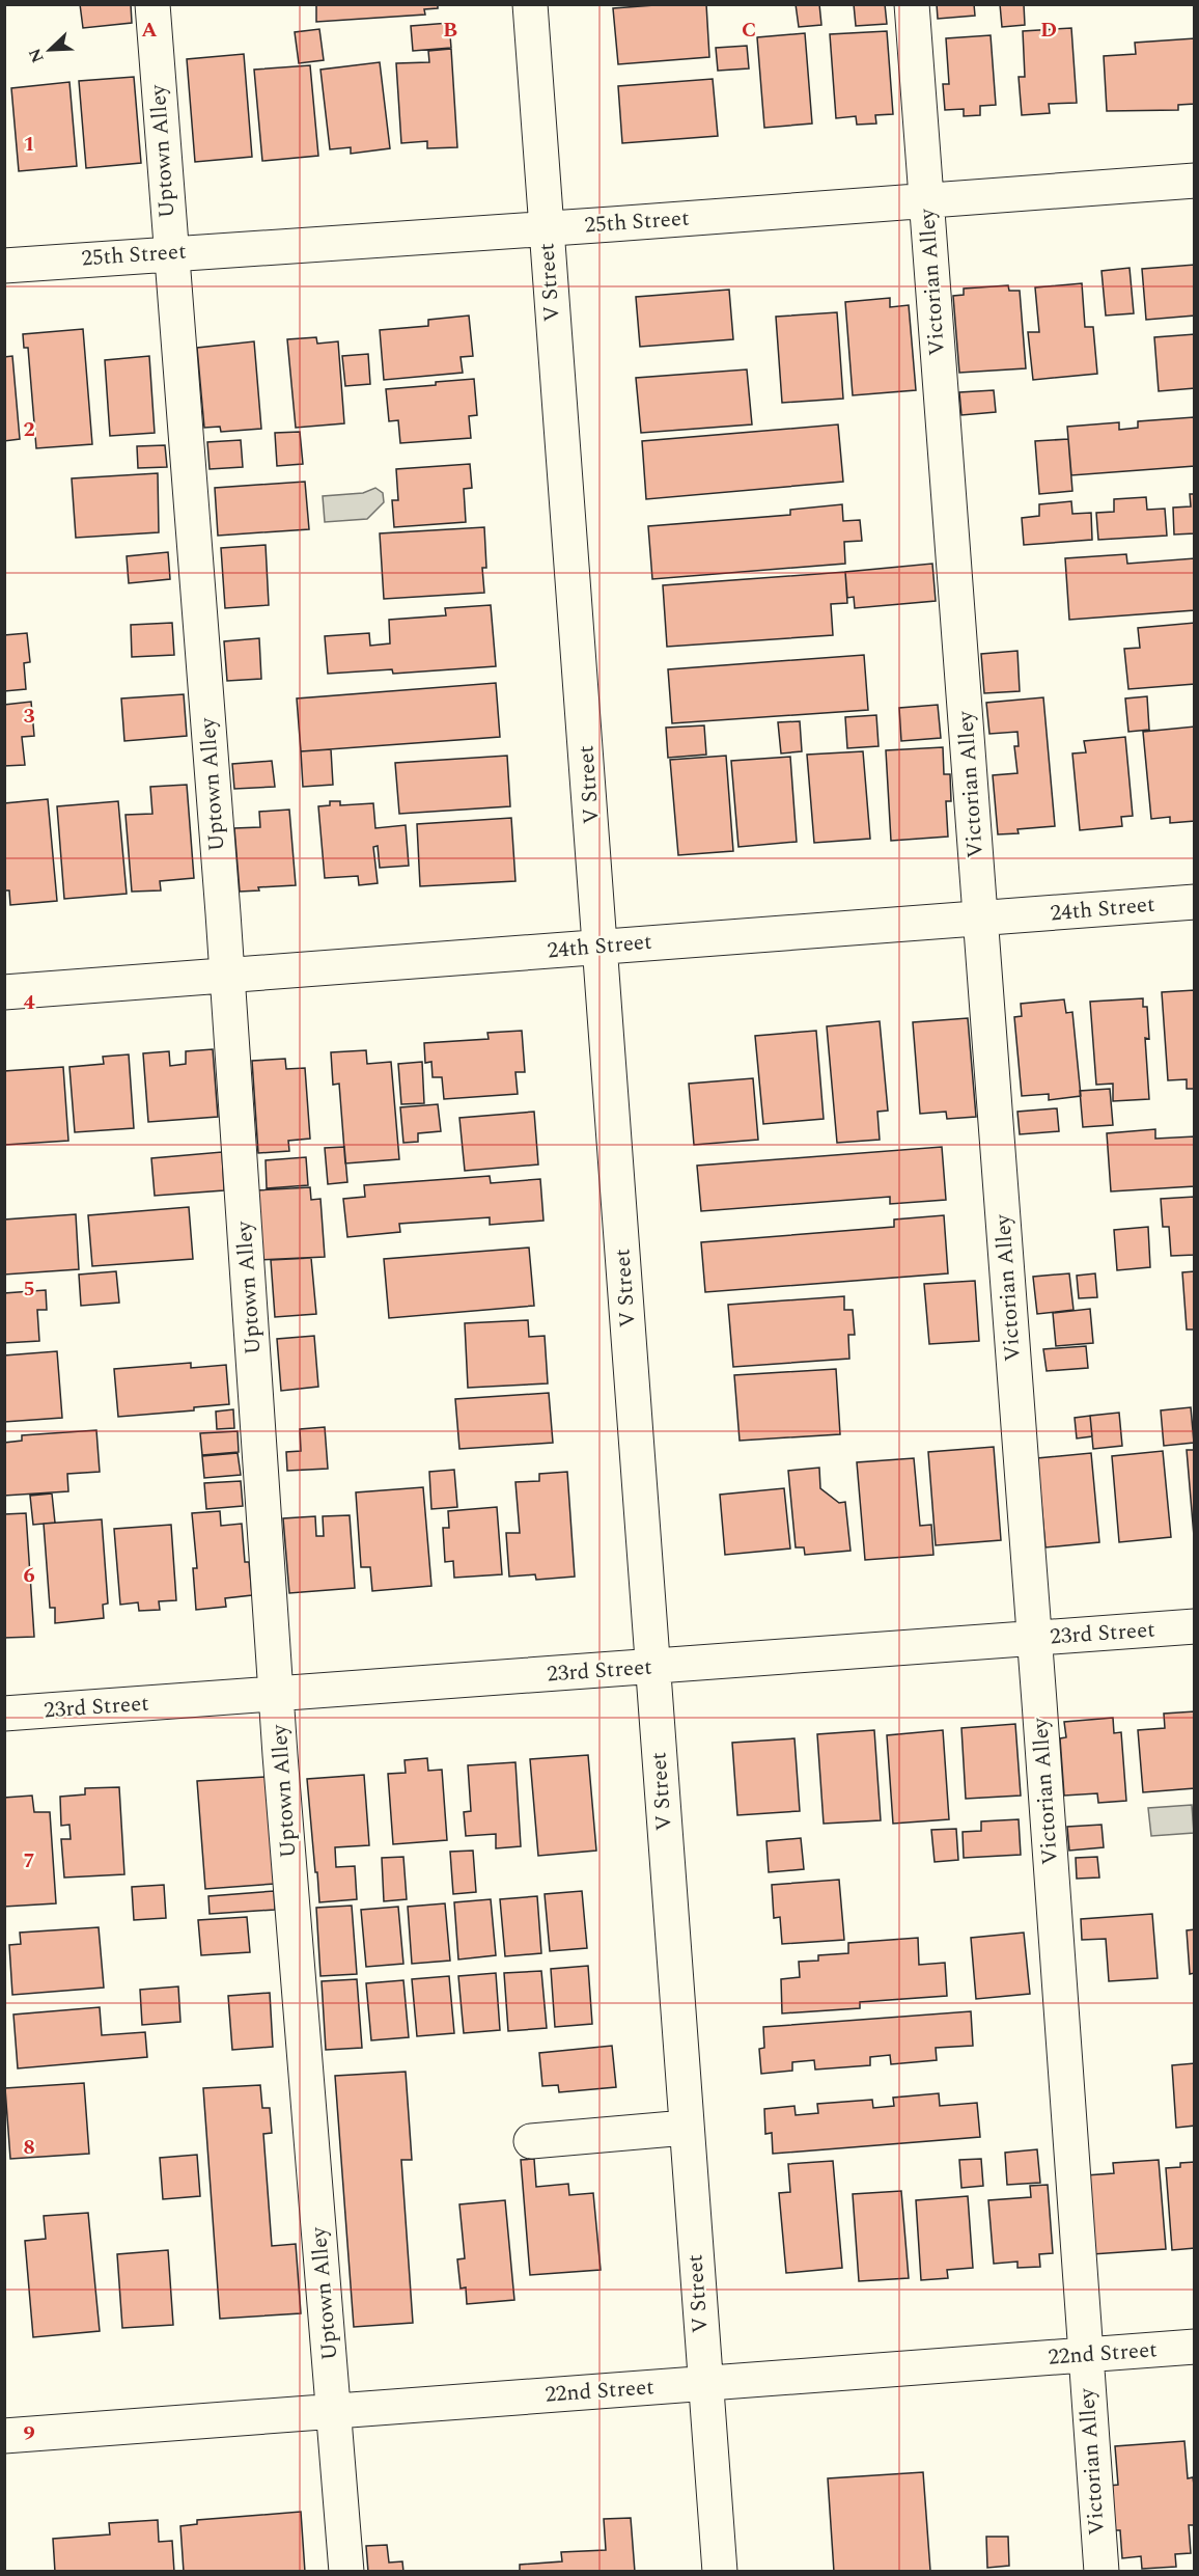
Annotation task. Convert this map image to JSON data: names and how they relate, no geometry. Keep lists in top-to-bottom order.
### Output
{
  "streets": {
    "street": [
      "Uptown Alley",
      "25th Street",
      "V Street",
      "Victorian Alley",
      "24th Street",
      "23rd Street",
      "22nd Street"
    ]
  },
  "crossings": [
    ["Uptown Alley", "25th Street"],
    ["Uptown Alley", "24th Street"],
    ["Uptown Alley", "23rd Street"],
    ["Uptown Alley", "22nd Street"],
    ["25th Street", "V Street"],
    ["25th Street", "Victorian Alley"],
    ["V Street", "24th Street"],
    ["V Street", "23rd Street"],
    ["V Street", "22nd Street"],
    ["Victorian Alley", "24th Street"],
    ["Victorian Alley", "23rd Street"],
    ["Victorian Alley", "22nd Street"]
  ],
  "north": "bottom left",
  "grid": {
    "columns": [
      "A",
      "B",
      "C",
      "D"
    ],
    "rows": [
      "1",
      "2",
      "3",
      "4",
      "5",
      "6",
      "7",
      "8",
      "9"
    ]
  }
}
